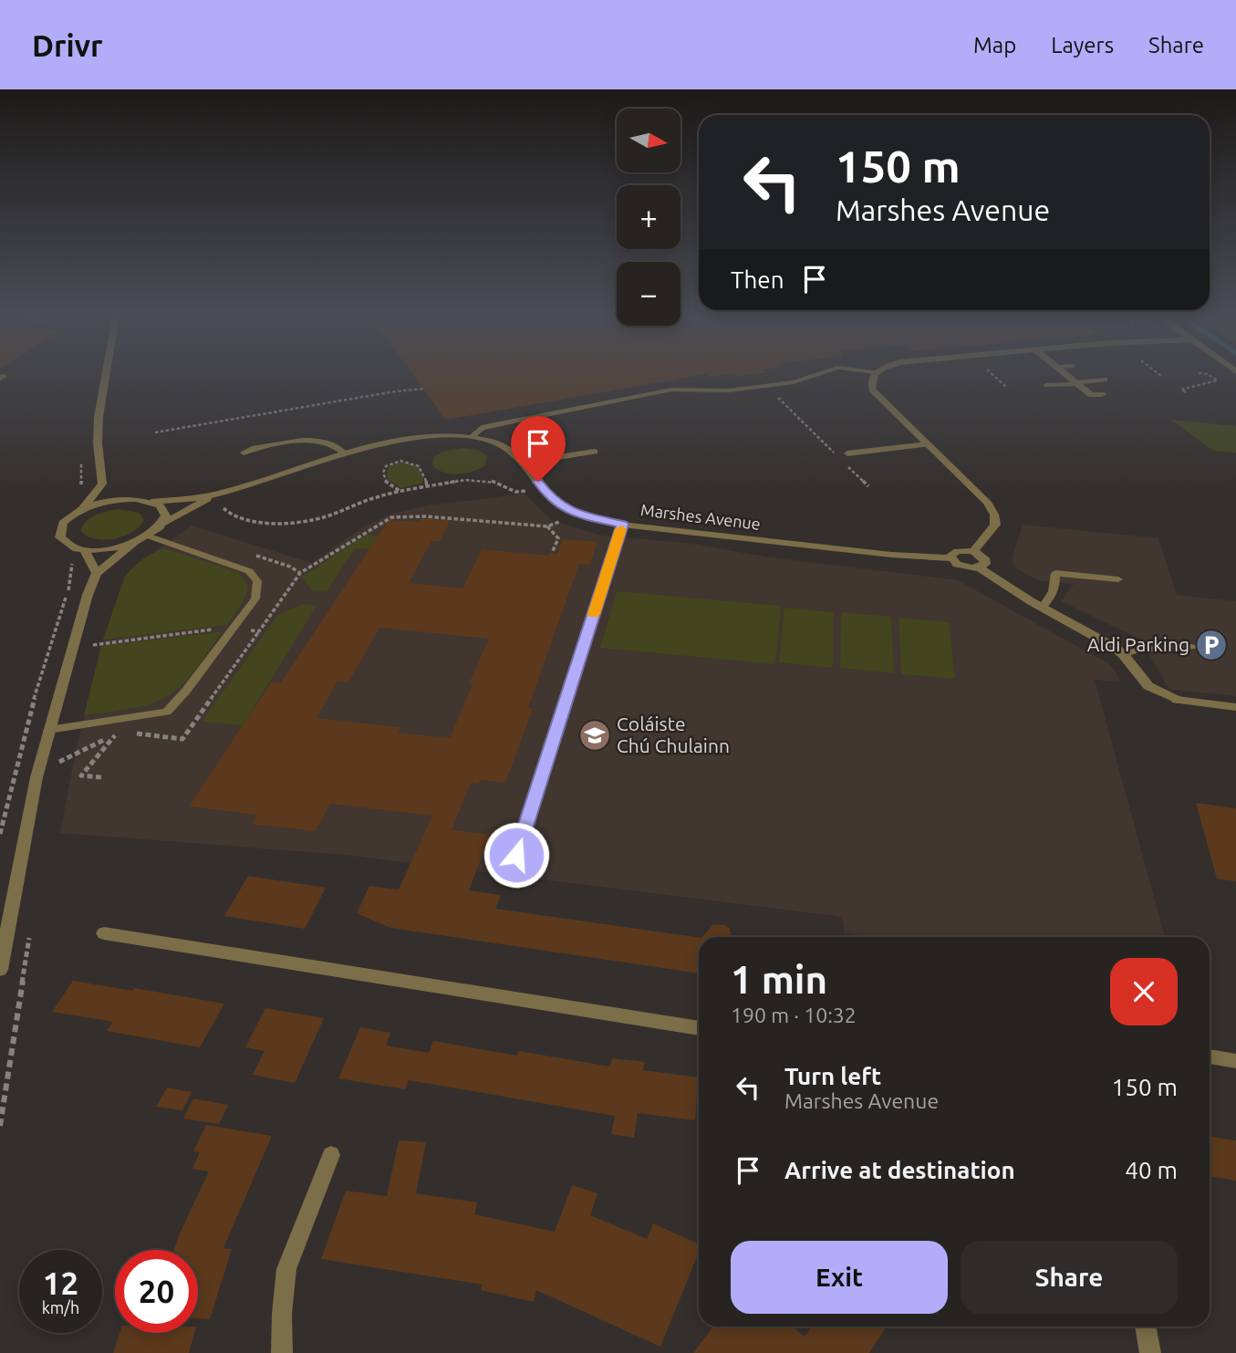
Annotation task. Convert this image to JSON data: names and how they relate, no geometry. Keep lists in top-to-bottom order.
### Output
{
  "streets": {
    "street": ["Marshes Avenue"]
  },
  "places": {
    "parking": ["Aldi Parking"],
    "school or university": ["Coláiste Chú Chulainn"]
  },
  "north": "right",
  "page": {
    "header": "Drivr",
    "nav": ["Map", "Layers", "Share"],
    "map_buttons": ["+", "−"],
    "turn": ["150 m", "Marshes Avenue"],
    "then": "Then",
    "heading": ["1 min", "190 m · 10:32"],
    "list": [
      {
        "name": "Turn left",
        "note": "Marshes Avenue",
        "value": "150 m"
      },
      {
        "name": "Arrive at destination",
        "value": "40 m"
      }
    ],
    "buttons": ["Exit", "Share"],
    "speed": "12 km/h",
    "limit": "20"
  }
}
